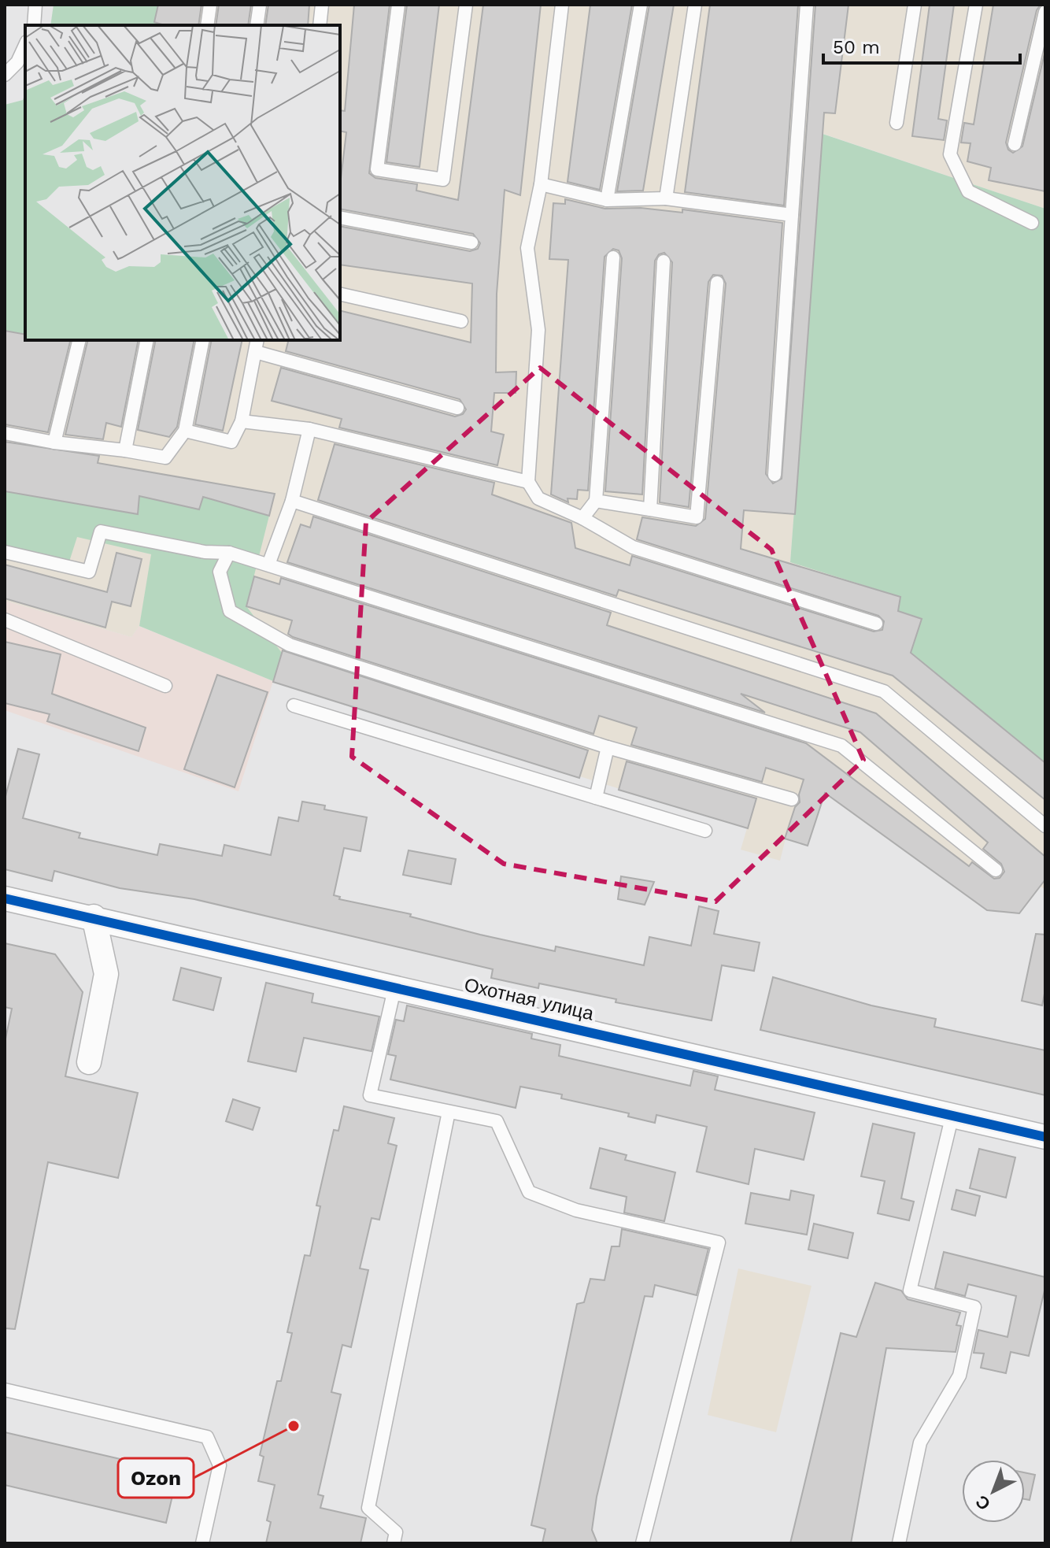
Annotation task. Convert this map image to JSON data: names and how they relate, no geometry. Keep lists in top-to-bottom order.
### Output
{
  "streets": {
    "street": ["Охотная улица"]
  },
  "places": ["Ozon"],
  "scale_bar": "50 m",
  "north": "bottom left"
}
